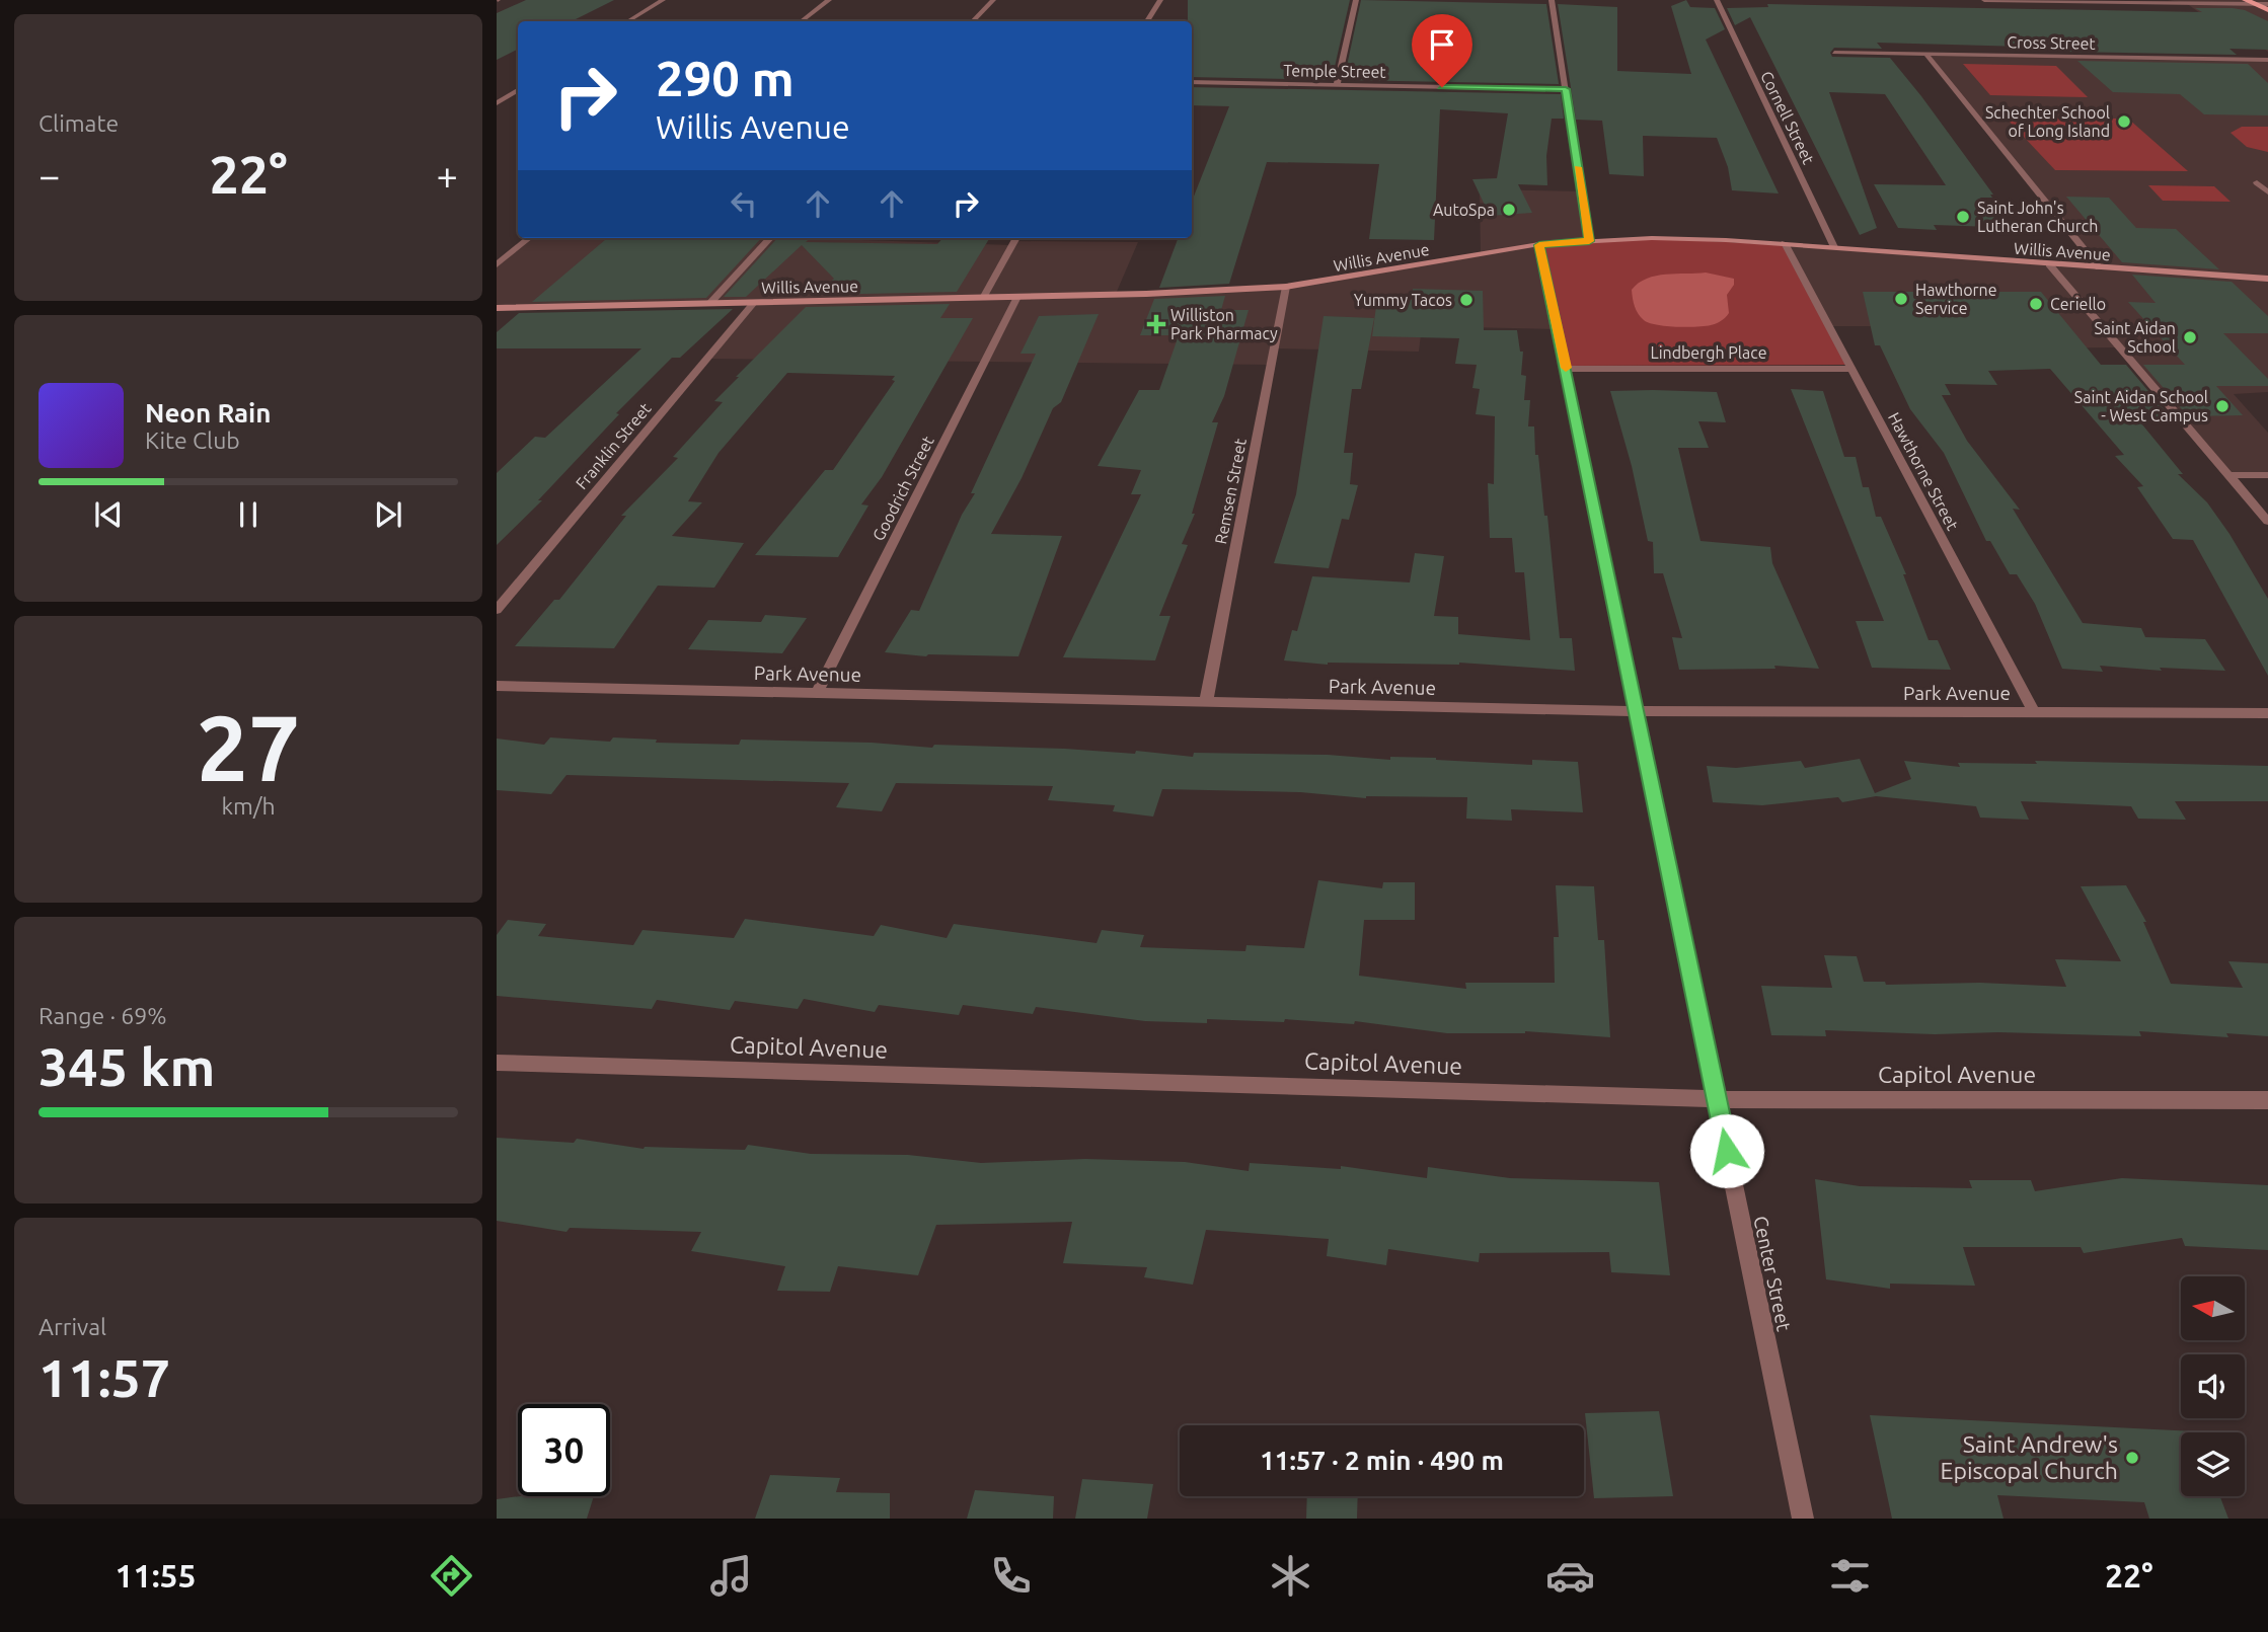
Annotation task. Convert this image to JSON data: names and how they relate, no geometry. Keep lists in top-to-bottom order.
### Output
{
  "streets": {
    "main road": ["Willis Avenue"],
    "street": [
      "Cross Street",
      "Temple Street",
      "Cornell Street",
      "Lindbergh Place",
      "Franklin Street",
      "Hawthorne Street",
      "Goodrich Street",
      "Remsen Street",
      "Park Avenue",
      "Capitol Avenue",
      "Center Street"
    ]
  },
  "crossings": [
    ["Cornell Street", "Willis Avenue"],
    ["Willis Avenue", "Franklin Street"],
    ["Willis Avenue", "Hawthorne Street"],
    ["Willis Avenue", "Goodrich Street"],
    ["Willis Avenue", "Remsen Street"],
    ["Willis Avenue", "Center Street"],
    ["Lindbergh Place", "Hawthorne Street"],
    ["Lindbergh Place", "Center Street"],
    ["Hawthorne Street", "Park Avenue"],
    ["Goodrich Street", "Park Avenue"],
    ["Remsen Street", "Park Avenue"],
    ["Park Avenue", "Center Street"],
    ["Capitol Avenue", "Center Street"]
  ],
  "places": {
    "other": [
      "Schechter School of Long Island",
      "AutoSpa",
      "Saint John's Lutheran Church",
      "Hawthorne Service",
      "Yummy Tacos",
      "Ceriello",
      "Saint Aidan School",
      "Saint Aidan School - West Campus",
      "Saint Andrew's Episcopal Church"
    ],
    "health": ["Williston Park Pharmacy"]
  },
  "north": "left",
  "page": {
    "tile": [
      "Climate",
      ["27", "km/h"],
      ["Range · 69%", "345 km"],
      ["Arrival", "11:57"]
    ],
    "turn": ["290 m", "Willis Avenue"],
    "heat": ["−", "22°", "+"],
    "song": ["Neon Rain", "Kite Club"],
    "limit": "30",
    "trip": "11:57 · 2 min · 490 m",
    "tabs": ["11:55", "22°"]
  }
}
